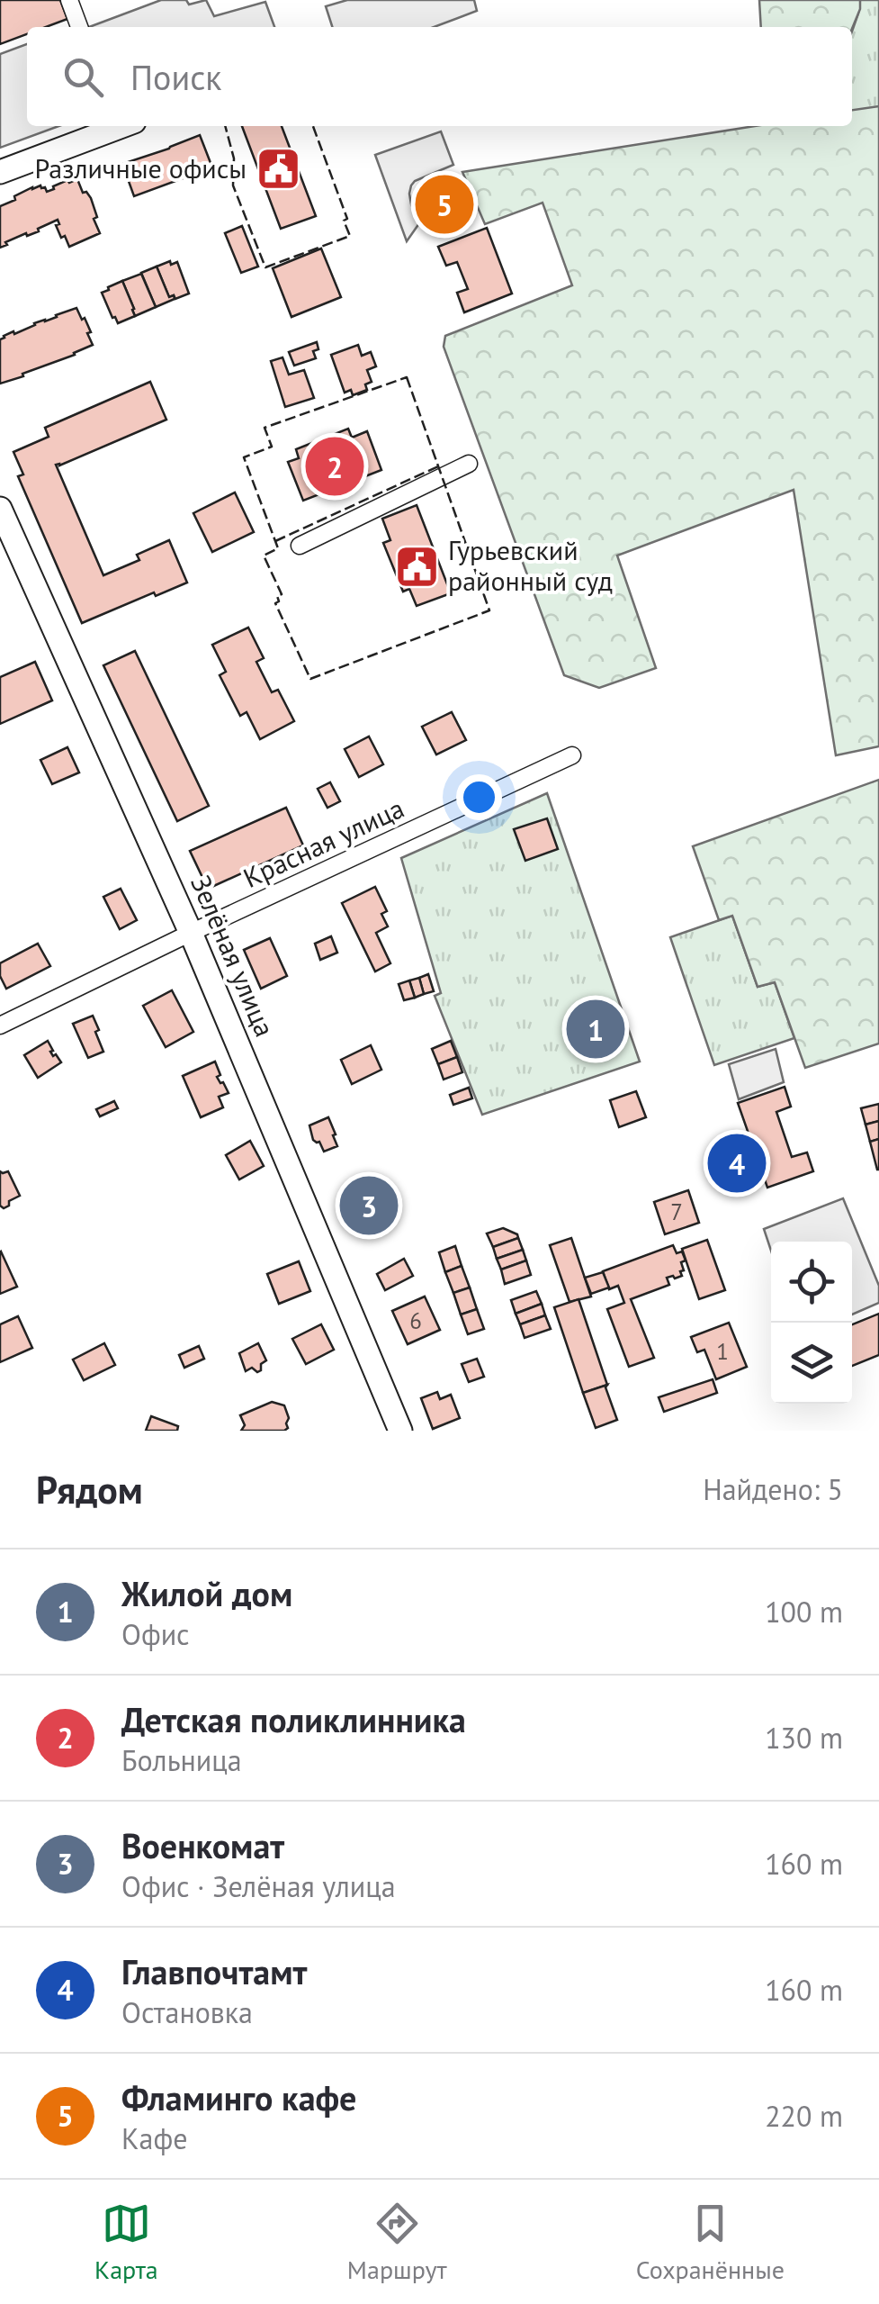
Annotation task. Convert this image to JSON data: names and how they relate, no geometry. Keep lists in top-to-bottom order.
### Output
{
  "streets": {
    "street": ["Красная улица", "Зелёная улица"]
  },
  "crossings": [
    ["Красная улица", "Зелёная улица"]
  ],
  "places": {
    "public building": ["Различные офисы", "Гурьевский районный суд"]
  },
  "house_numbers": ["7", "6", "1"],
  "page": {
    "search": "Поиск",
    "pins": [
      "5",
      "2",
      "1",
      "4",
      "3"
    ],
    "heading": ["Рядом", "Найдено: 5"],
    "list": [
      {
        "mark": "1",
        "name": "Жилой дом",
        "note": "Офис",
        "value": "100 m"
      },
      {
        "mark": "2",
        "name": "Детская поликлинника",
        "note": "Больница",
        "value": "130 m"
      },
      {
        "mark": "3",
        "name": "Военкомат",
        "note": "Офис · Зелёная улица",
        "value": "160 m"
      },
      {
        "mark": "4",
        "name": "Главпочтамт",
        "note": "Остановка",
        "value": "160 m"
      },
      {
        "mark": "5",
        "name": "Фламинго кафе",
        "note": "Кафе",
        "value": "220 m"
      }
    ],
    "nav": ["Карта", "Маршрут", "Сохранённые"]
  }
}
